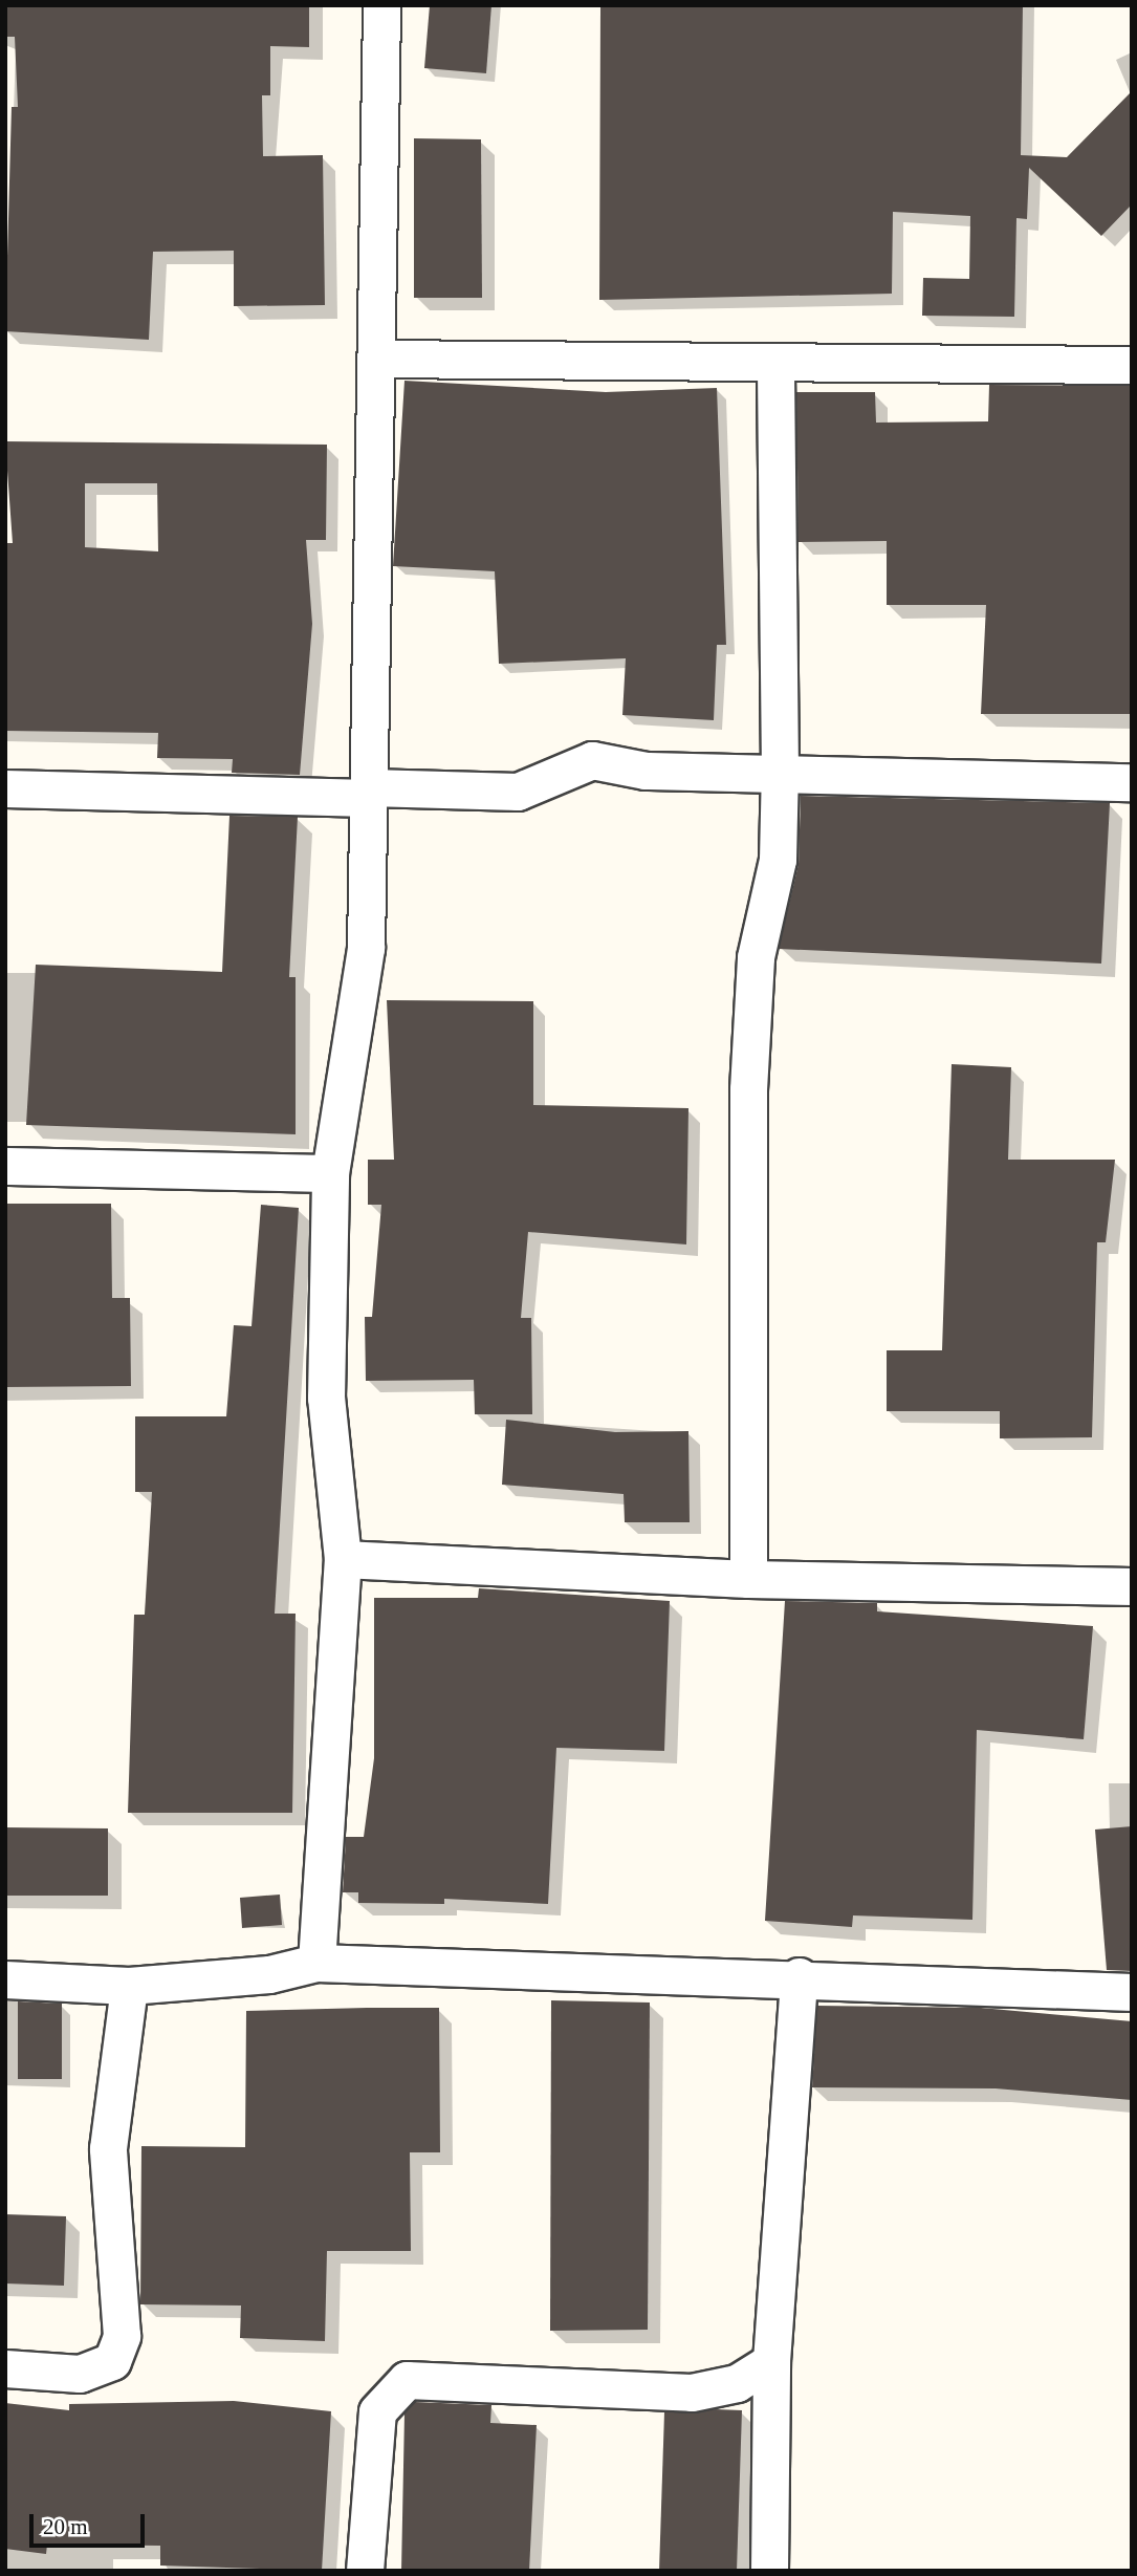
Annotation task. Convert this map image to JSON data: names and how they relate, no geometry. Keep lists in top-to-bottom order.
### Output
{
  "scale_bar": "20 m"
}
